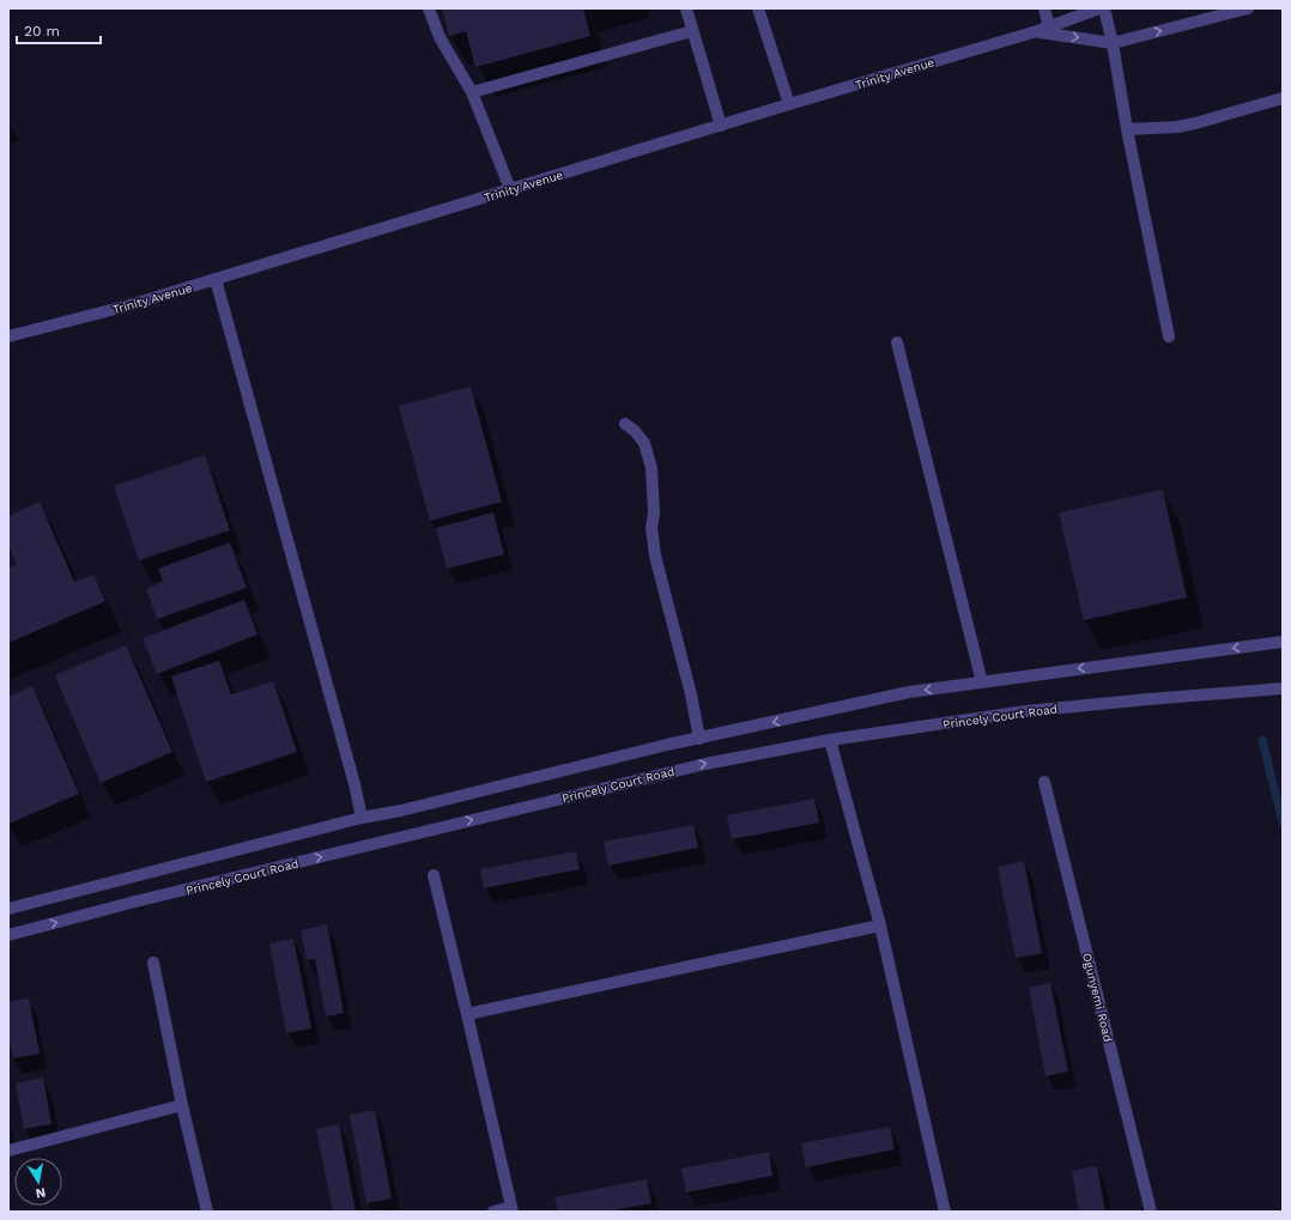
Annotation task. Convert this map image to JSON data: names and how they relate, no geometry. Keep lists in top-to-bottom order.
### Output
{
  "streets": {
    "street": ["Trinity Avenue", "Princely Court Road", "Ogunyemi Road"]
  },
  "scale_bar": "20 m",
  "north": "bottom"
}
